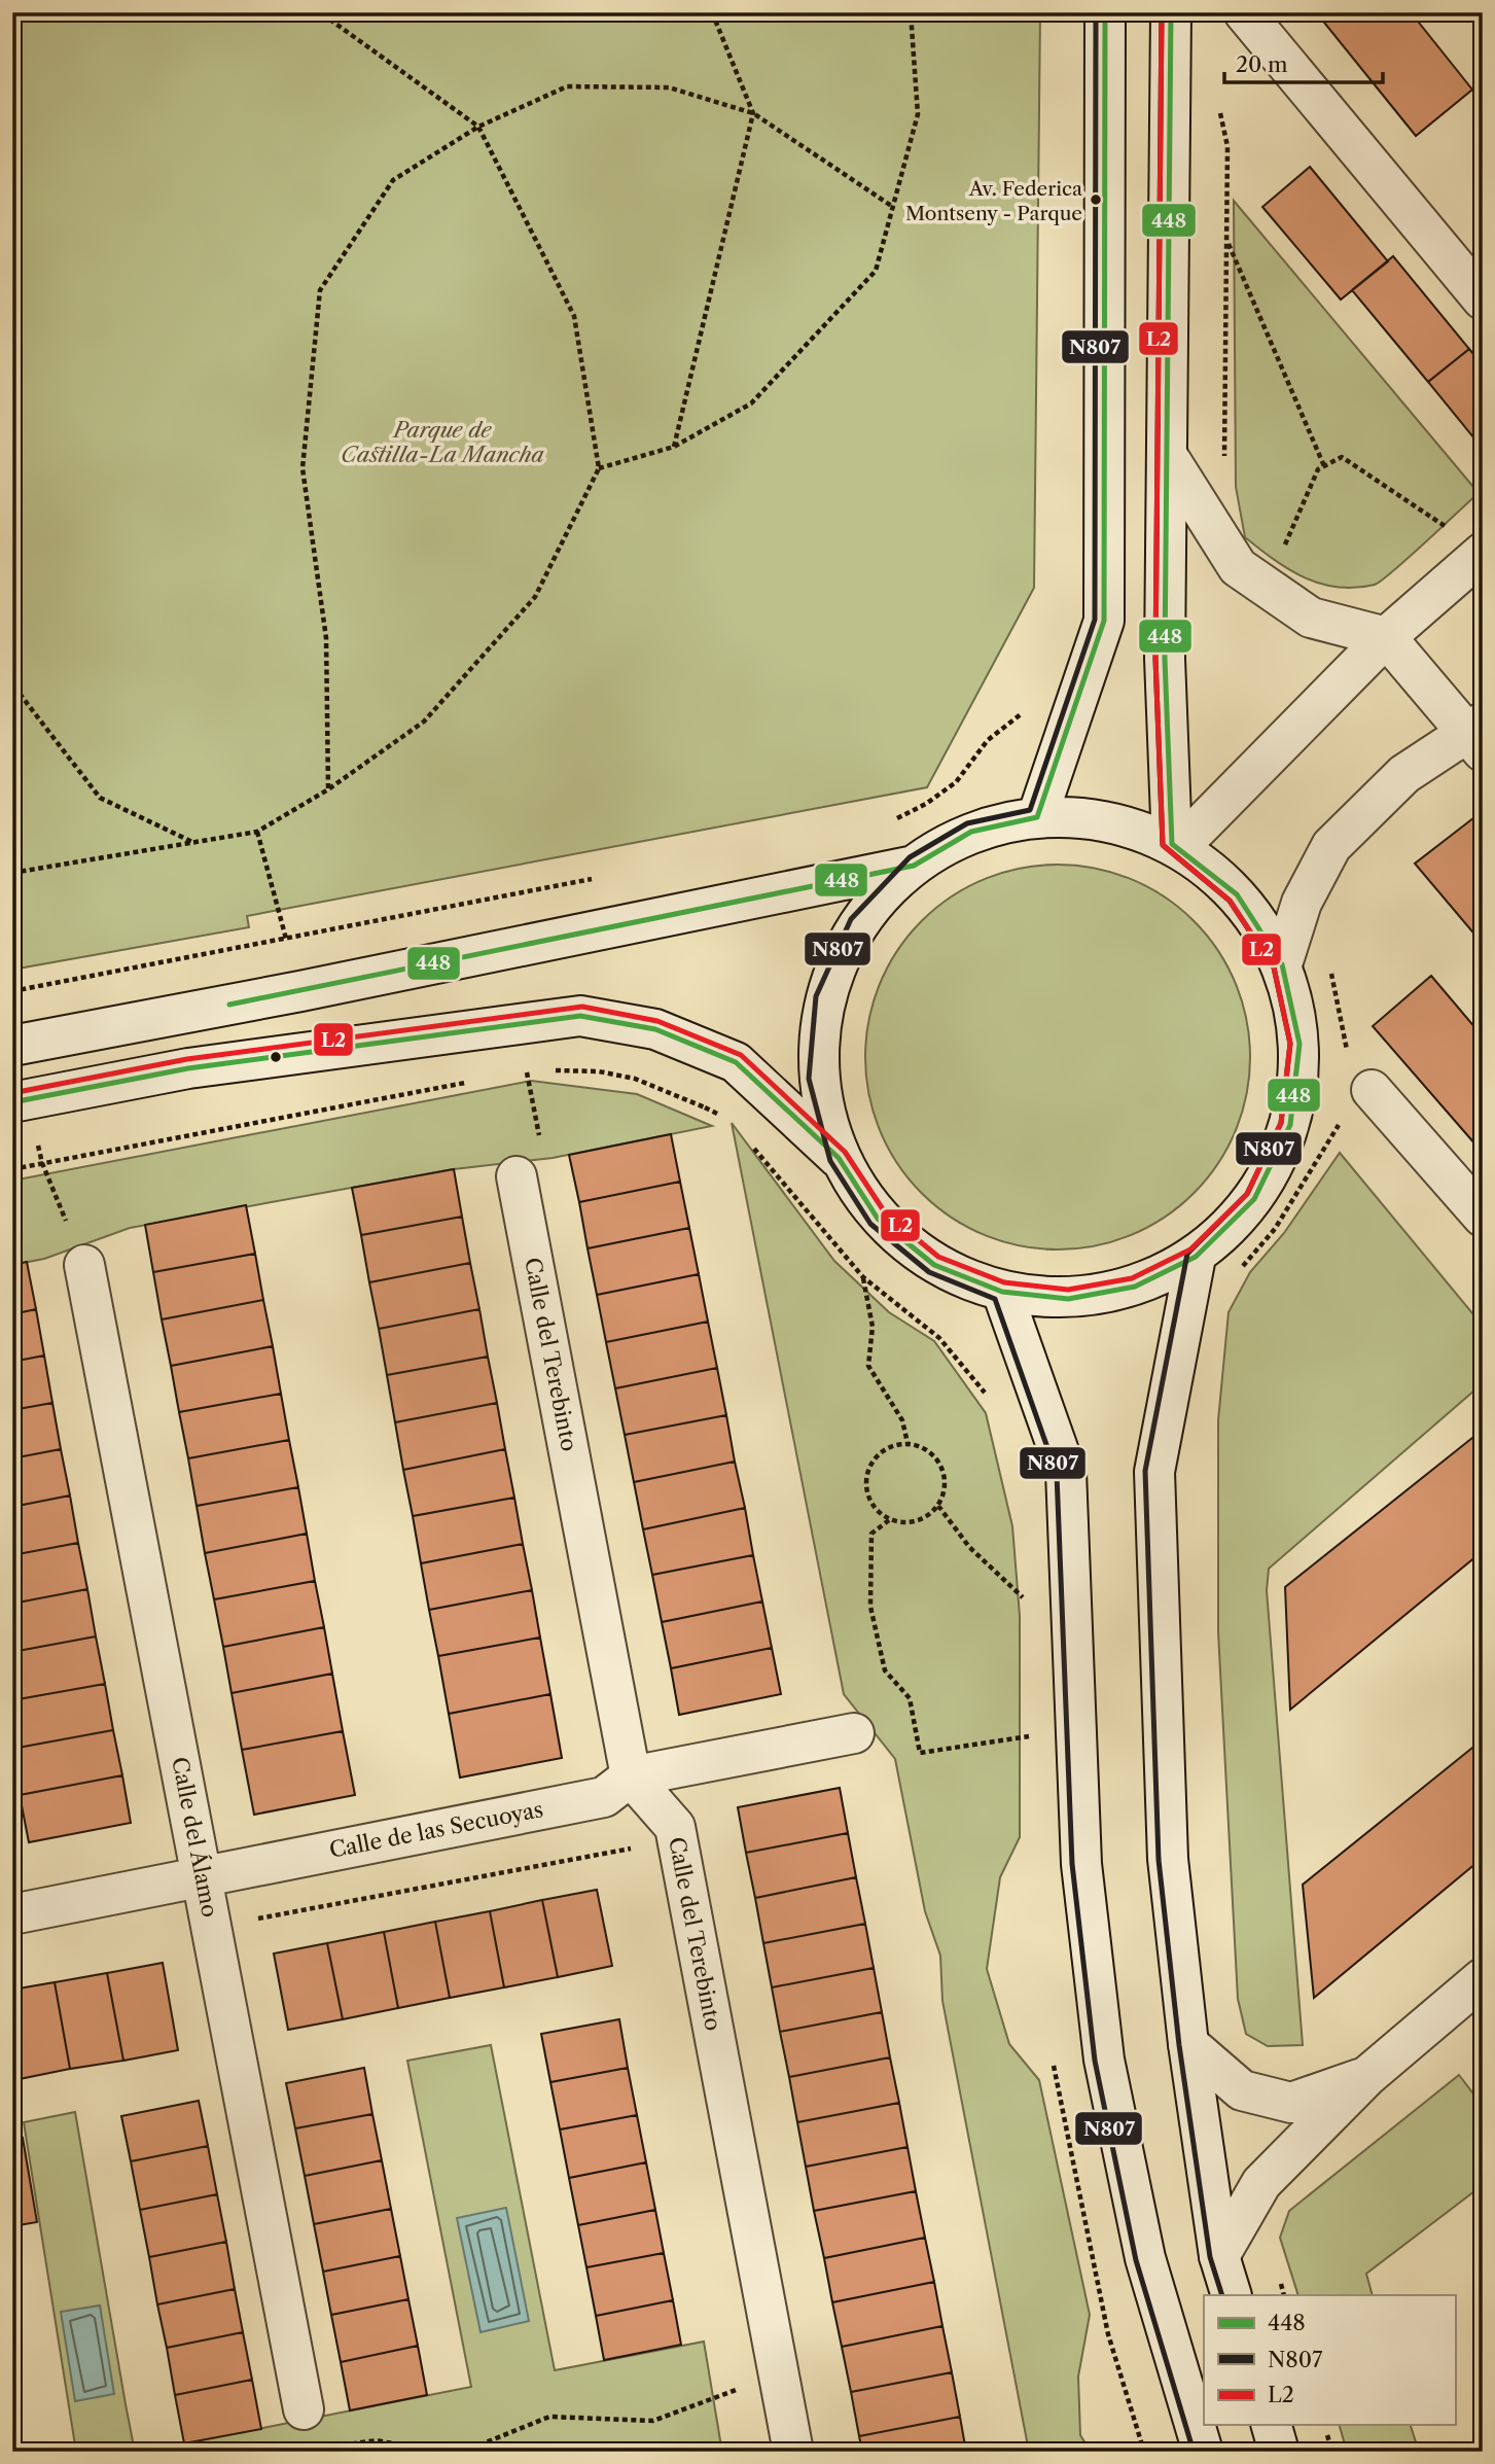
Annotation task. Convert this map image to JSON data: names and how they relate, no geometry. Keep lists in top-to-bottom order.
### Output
{
  "streets": {
    "street": ["Calle del Terebinto", "Calle de las Secuoyas", "Calle del Álamo"]
  },
  "crossings": [
    ["Calle del Terebinto", "Calle de las Secuoyas"],
    ["Calle de las Secuoyas", "Calle del Álamo"]
  ],
  "parks": ["Parque de Castilla-La Mancha"],
  "places": ["Av. Federica Montseny - Parque"],
  "lines": ["transit line 448", "transit line N807", "transit line L2"],
  "legend": ["448", "N807", "L2"],
  "scale_bar": "20 m"
}
